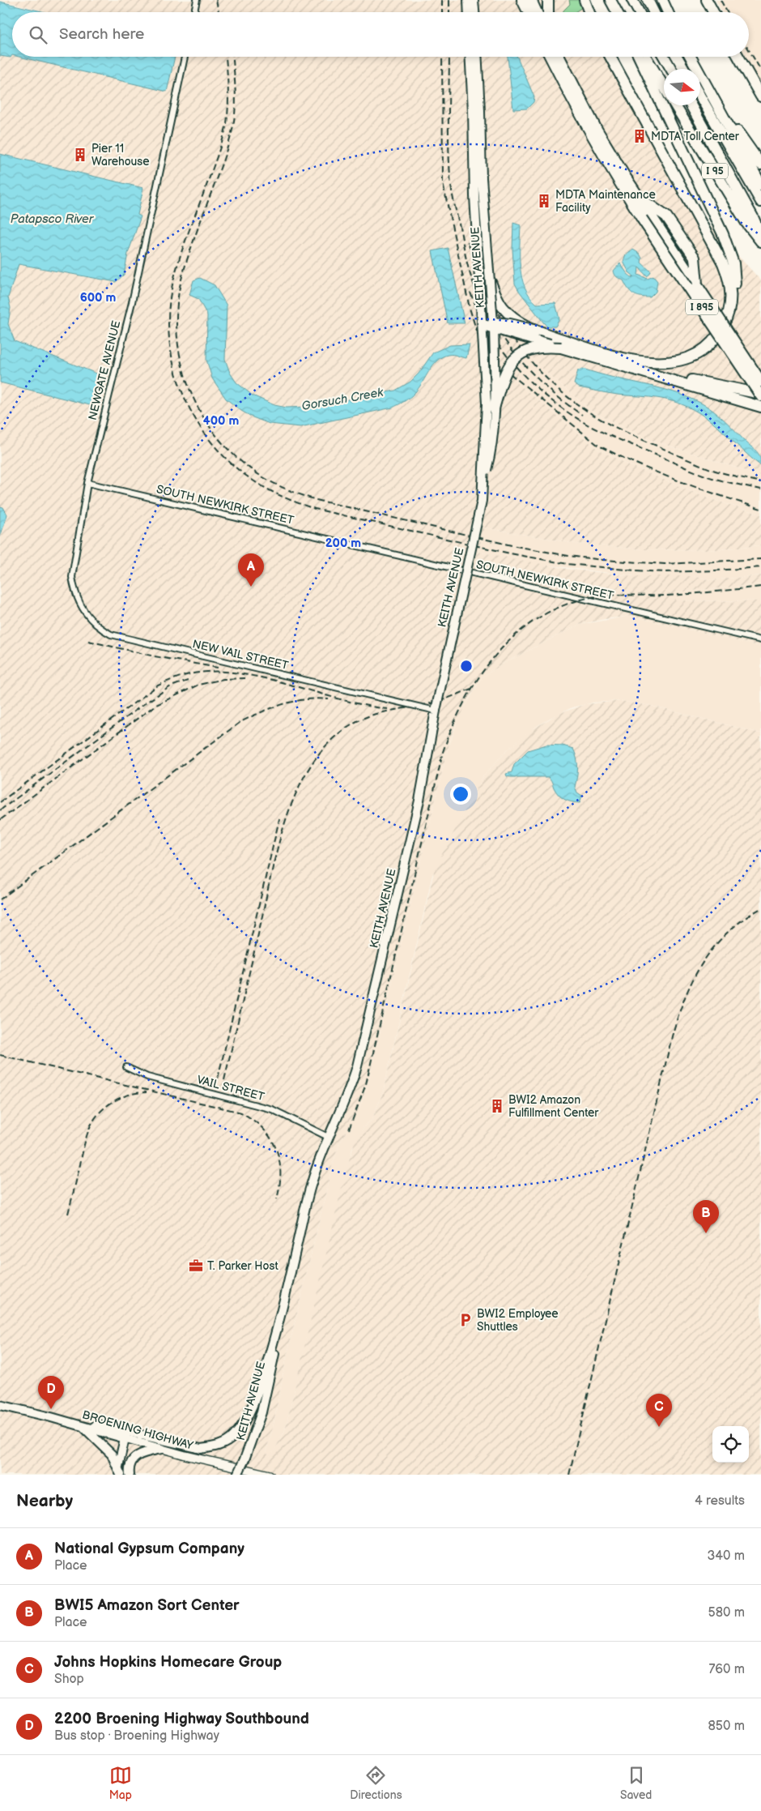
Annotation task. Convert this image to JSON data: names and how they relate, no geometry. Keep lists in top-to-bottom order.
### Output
{
  "streets": {
    "highway": ["I 95", "I 895"],
    "main road": ["KEITH AVENUE", "BROENING HIGHWAY"],
    "street": [
      "NEWGATE AVENUE",
      "SOUTH NEWKIRK STREET",
      "NEW VAIL STREET",
      "VAIL STREET"
    ]
  },
  "crossings": [
    ["KEITH AVENUE", "SOUTH NEWKIRK STREET"],
    ["KEITH AVENUE", "NEW VAIL STREET"],
    ["KEITH AVENUE", "VAIL STREET"],
    ["KEITH AVENUE", "BROENING HIGHWAY"],
    ["NEWGATE AVENUE", "SOUTH NEWKIRK STREET"],
    ["NEWGATE AVENUE", "NEW VAIL STREET"]
  ],
  "water": ["Patapsco River", "Gorsuch Creek"],
  "places": {
    "building": [
      "MDTA Toll Center",
      "Pier 11 Warehouse",
      "MDTA Maintenance Facility",
      "BWI2 Amazon Fulfillment Center"
    ],
    "office": ["T. Parker Host"],
    "parking": ["BWI2 Employee Shuttles"]
  },
  "north": "right",
  "page": {
    "search": "Search here",
    "pins": [
      "A",
      "B",
      "D",
      "C"
    ],
    "heading": ["Nearby", "4 results"],
    "list": [
      {
        "mark": "A",
        "name": "National Gypsum Company",
        "note": "Place",
        "value": "340 m"
      },
      {
        "mark": "B",
        "name": "BWI5 Amazon Sort Center",
        "note": "Place",
        "value": "580 m"
      },
      {
        "mark": "C",
        "name": "Johns Hopkins Homecare Group",
        "note": "Shop",
        "value": "760 m"
      },
      {
        "mark": "D",
        "name": "2200 Broening Highway Southbound",
        "note": "Bus stop · Broening Highway",
        "value": "850 m"
      }
    ],
    "nav": ["Map", "Directions", "Saved"]
  },
  "rings": ["600 m", "400 m", "200 m"]
}
